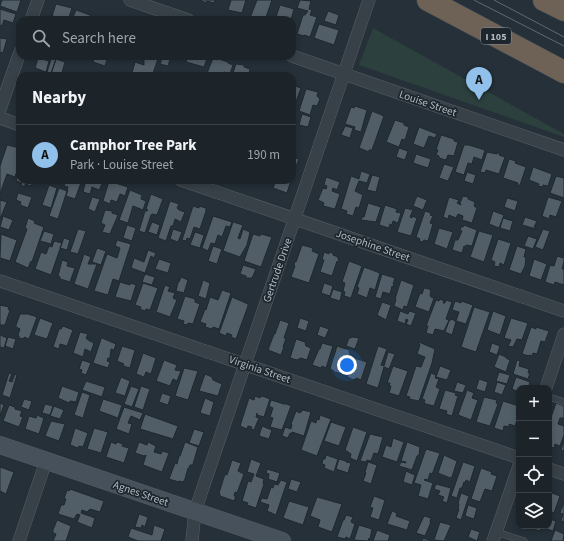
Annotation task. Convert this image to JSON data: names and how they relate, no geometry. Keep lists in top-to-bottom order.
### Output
{
  "streets": {
    "highway": ["I 105"],
    "street": [
      "Louise Street",
      "Josephine Street",
      "Gertrude Drive",
      "Virginia Street",
      "Agnes Street"
    ]
  },
  "crossings": [
    ["Louise Street", "Gertrude Drive"],
    ["Josephine Street", "Gertrude Drive"],
    ["Gertrude Drive", "Virginia Street"],
    ["Gertrude Drive", "Agnes Street"]
  ],
  "page": {
    "search": "Search here",
    "pins": "A",
    "heading": "Nearby",
    "list": [
      {
        "mark": "A",
        "name": "Camphor Tree Park",
        "note": "Park · Louise Street",
        "value": "190 m"
      }
    ],
    "map_buttons": ["+", "−"]
  }
}
